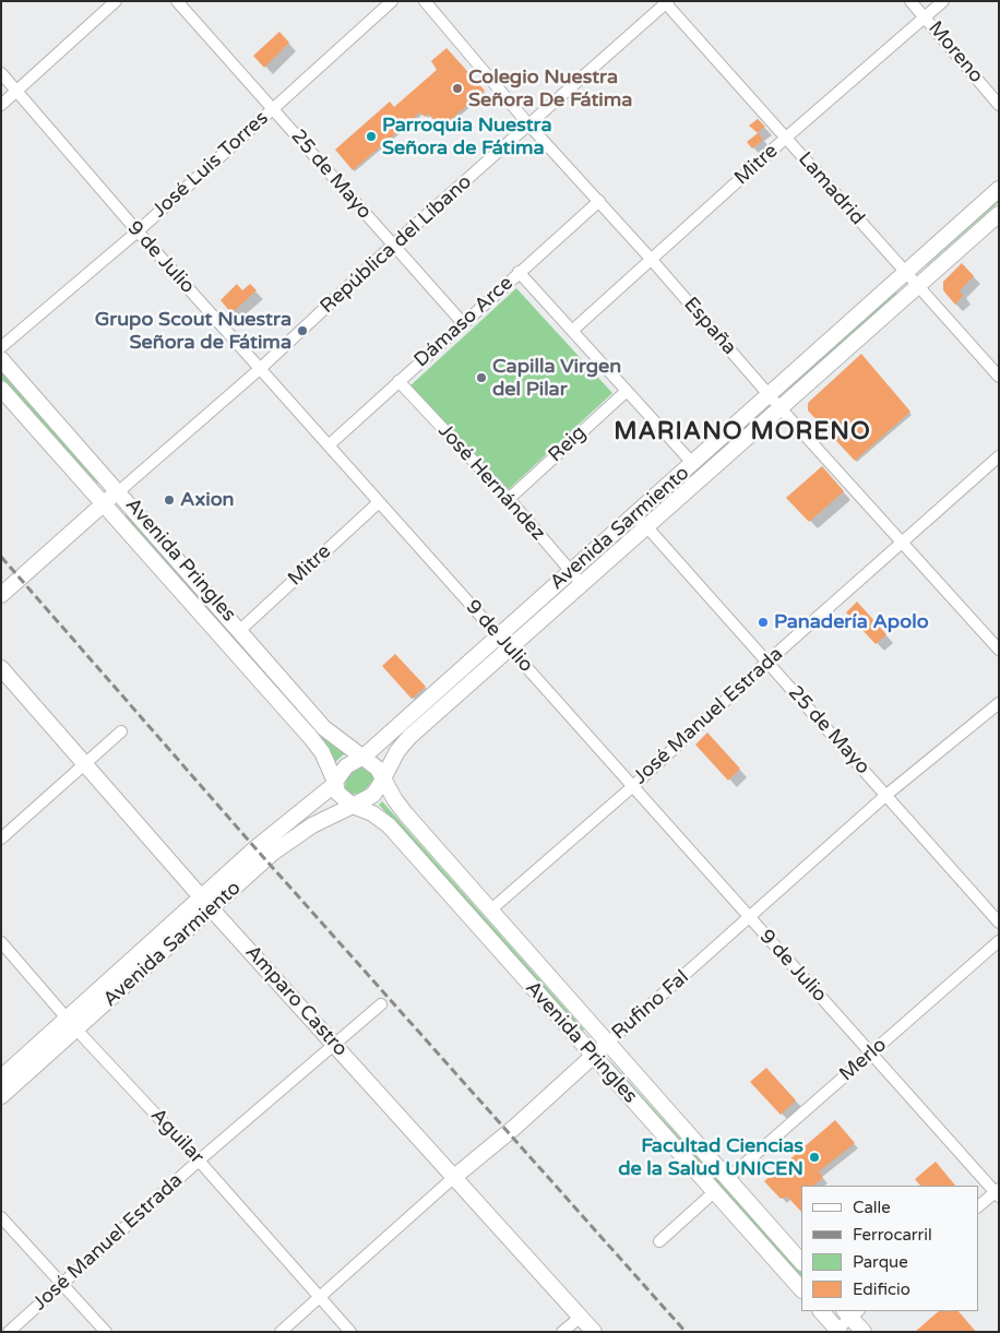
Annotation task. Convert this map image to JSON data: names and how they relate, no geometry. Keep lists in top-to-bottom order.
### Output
{
  "streets": {
    "main road": [
      "República del Líbano",
      "Avenida Sarmiento",
      "Avenida Pringles",
      "Amparo Castro",
      "Rufino Fal"
    ],
    "street": [
      "Moreno",
      "José Luis Torres",
      "Mitre",
      "25 de Mayo",
      "Lamadrid",
      "9 de Julio",
      "Dámaso Arce",
      "España",
      "Reig",
      "José Hernández",
      "José Manuel Estrada",
      "Merlo",
      "Aguilar"
    ]
  },
  "crossings": [
    ["Moreno", "Mitre"],
    ["José Luis Torres", "25 de Mayo"],
    ["José Luis Torres", "9 de Julio"],
    ["Mitre", "Lamadrid"],
    ["Mitre", "9 de Julio"],
    ["Mitre", "España"],
    ["Mitre", "Avenida Pringles"],
    ["25 de Mayo", "República del Líbano"],
    ["25 de Mayo", "Dámaso Arce"],
    ["25 de Mayo", "Avenida Sarmiento"],
    ["25 de Mayo", "José Manuel Estrada"],
    ["25 de Mayo", "Rufino Fal"],
    ["Lamadrid", "República del Líbano"],
    ["Lamadrid", "Avenida Sarmiento"],
    ["República del Líbano", "9 de Julio"],
    ["República del Líbano", "España"],
    ["República del Líbano", "Avenida Pringles"],
    ["9 de Julio", "Dámaso Arce"],
    ["9 de Julio", "Avenida Sarmiento"],
    ["9 de Julio", "José Manuel Estrada"],
    ["9 de Julio", "Rufino Fal"],
    ["9 de Julio", "Merlo"],
    ["Dámaso Arce", "España"],
    ["Dámaso Arce", "José Hernández"],
    ["España", "Avenida Sarmiento"],
    ["España", "José Manuel Estrada"],
    ["Reig", "José Hernández"],
    ["José Hernández", "Avenida Sarmiento"],
    ["Avenida Sarmiento", "Avenida Pringles"],
    ["Avenida Sarmiento", "Amparo Castro"],
    ["Avenida Sarmiento", "Aguilar"],
    ["Avenida Pringles", "José Manuel Estrada"],
    ["Avenida Pringles", "Rufino Fal"],
    ["Avenida Pringles", "Merlo"],
    ["José Manuel Estrada", "Amparo Castro"],
    ["José Manuel Estrada", "Aguilar"],
    ["Amparo Castro", "Rufino Fal"],
    ["Rufino Fal", "Aguilar"]
  ],
  "districts": ["MARIANO MORENO"],
  "places": [
    "Colegio Nuestra Señora De Fátima",
    "Parroquia Nuestra Señora de Fátima",
    "Grupo Scout Nuestra Señora de Fátima",
    "Capilla Virgen del Pilar",
    "Axion",
    "Panadería Apolo",
    "Facultad Ciencias de la Salud UNICEN"
  ],
  "legend": [
    "Calle",
    "Ferrocarril",
    "Parque",
    "Edificio"
  ]
}
